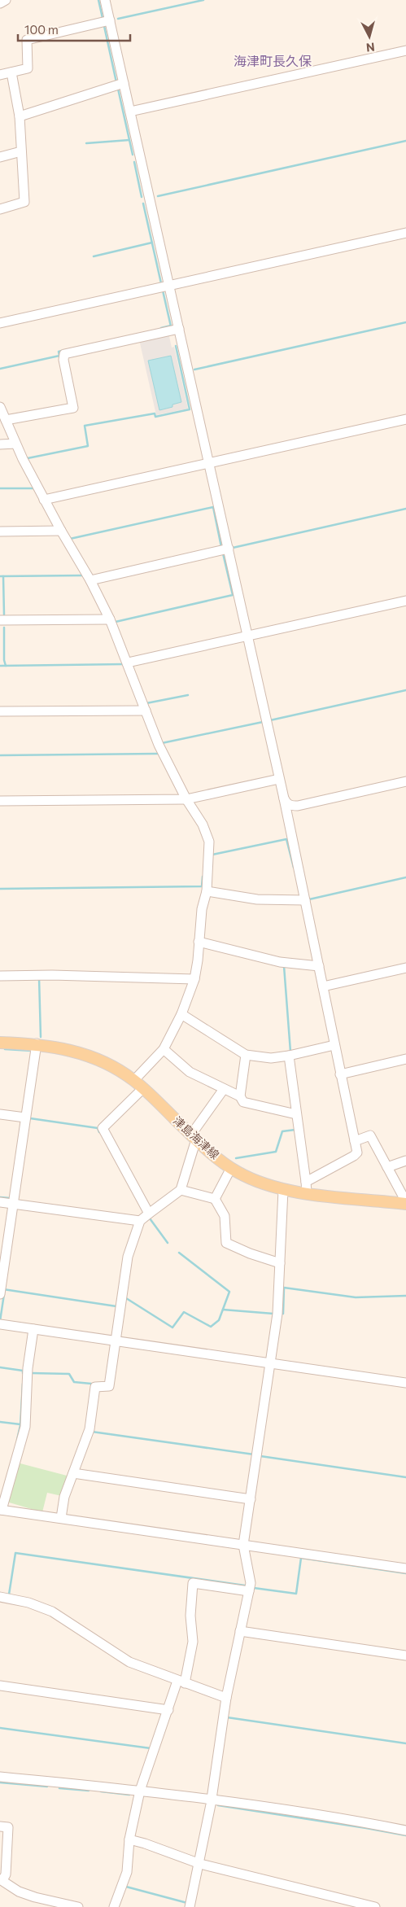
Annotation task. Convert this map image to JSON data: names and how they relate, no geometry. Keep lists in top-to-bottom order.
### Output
{
  "streets": {
    "main road": ["津島海津線"]
  },
  "districts": ["海津町長久保"],
  "scale_bar": "100 m",
  "north": "bottom"
}
